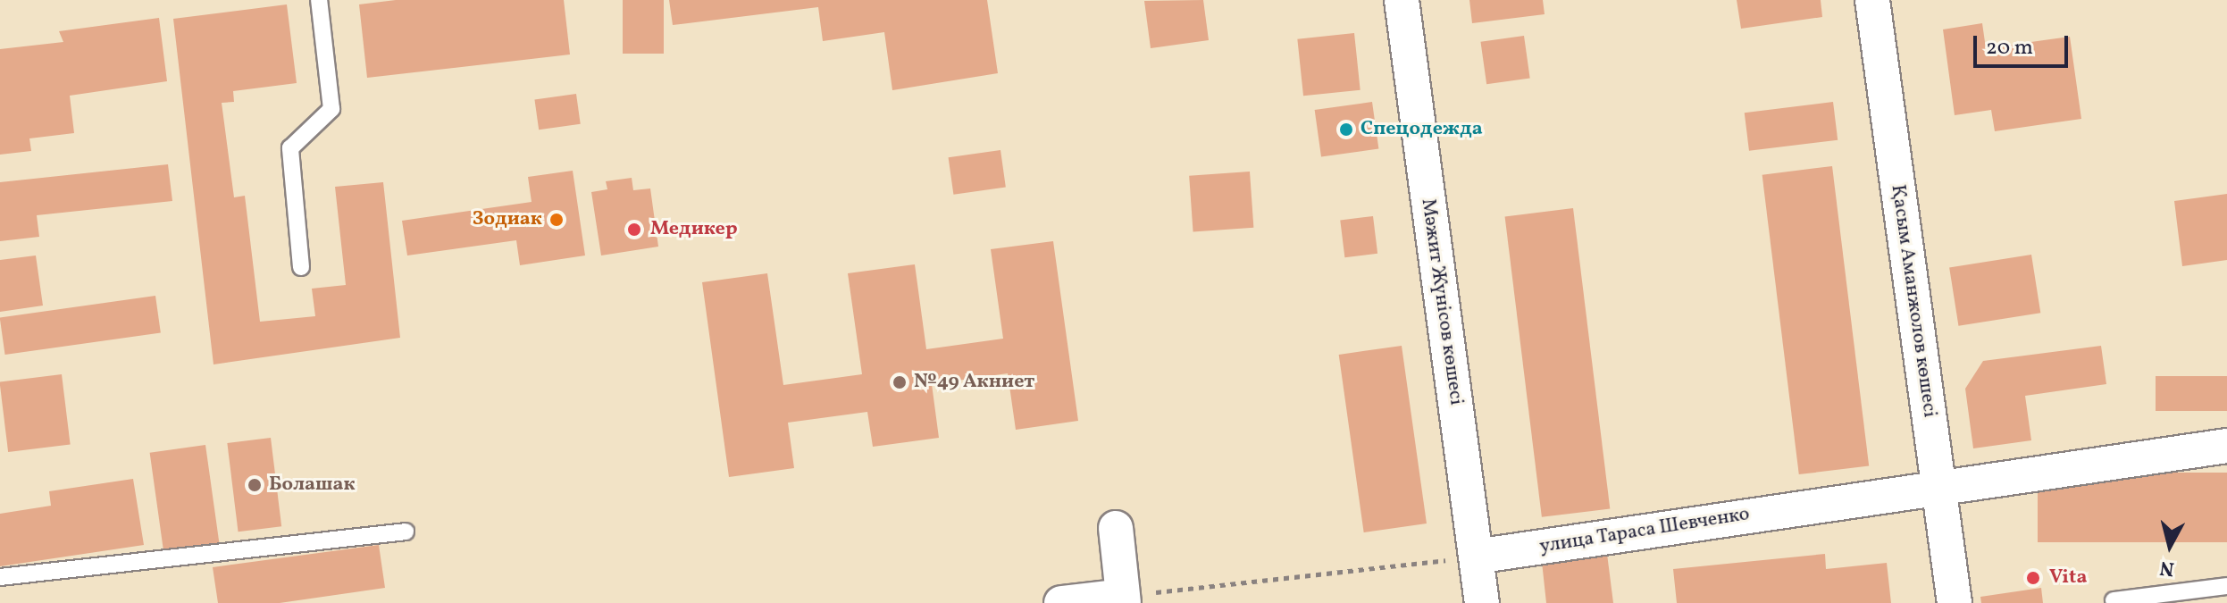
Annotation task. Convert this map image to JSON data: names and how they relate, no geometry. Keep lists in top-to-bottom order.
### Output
{
  "streets": {
    "street": ["Қасым Аманжолов көшесі", "Мәжит Жүнісов көшесі", "улица Тараса Шевченко"]
  },
  "crossings": [
    ["Қасым Аманжолов көшесі", "улица Тараса Шевченко"],
    ["Мәжит Жүнісов көшесі", "улица Тараса Шевченко"]
  ],
  "places": [
    "Спецодежда",
    "Зодиак",
    "Медикер",
    "№49 Акниет",
    "Болашак",
    "Vita"
  ],
  "scale_bar": "20 m",
  "north": "bottom"
}
